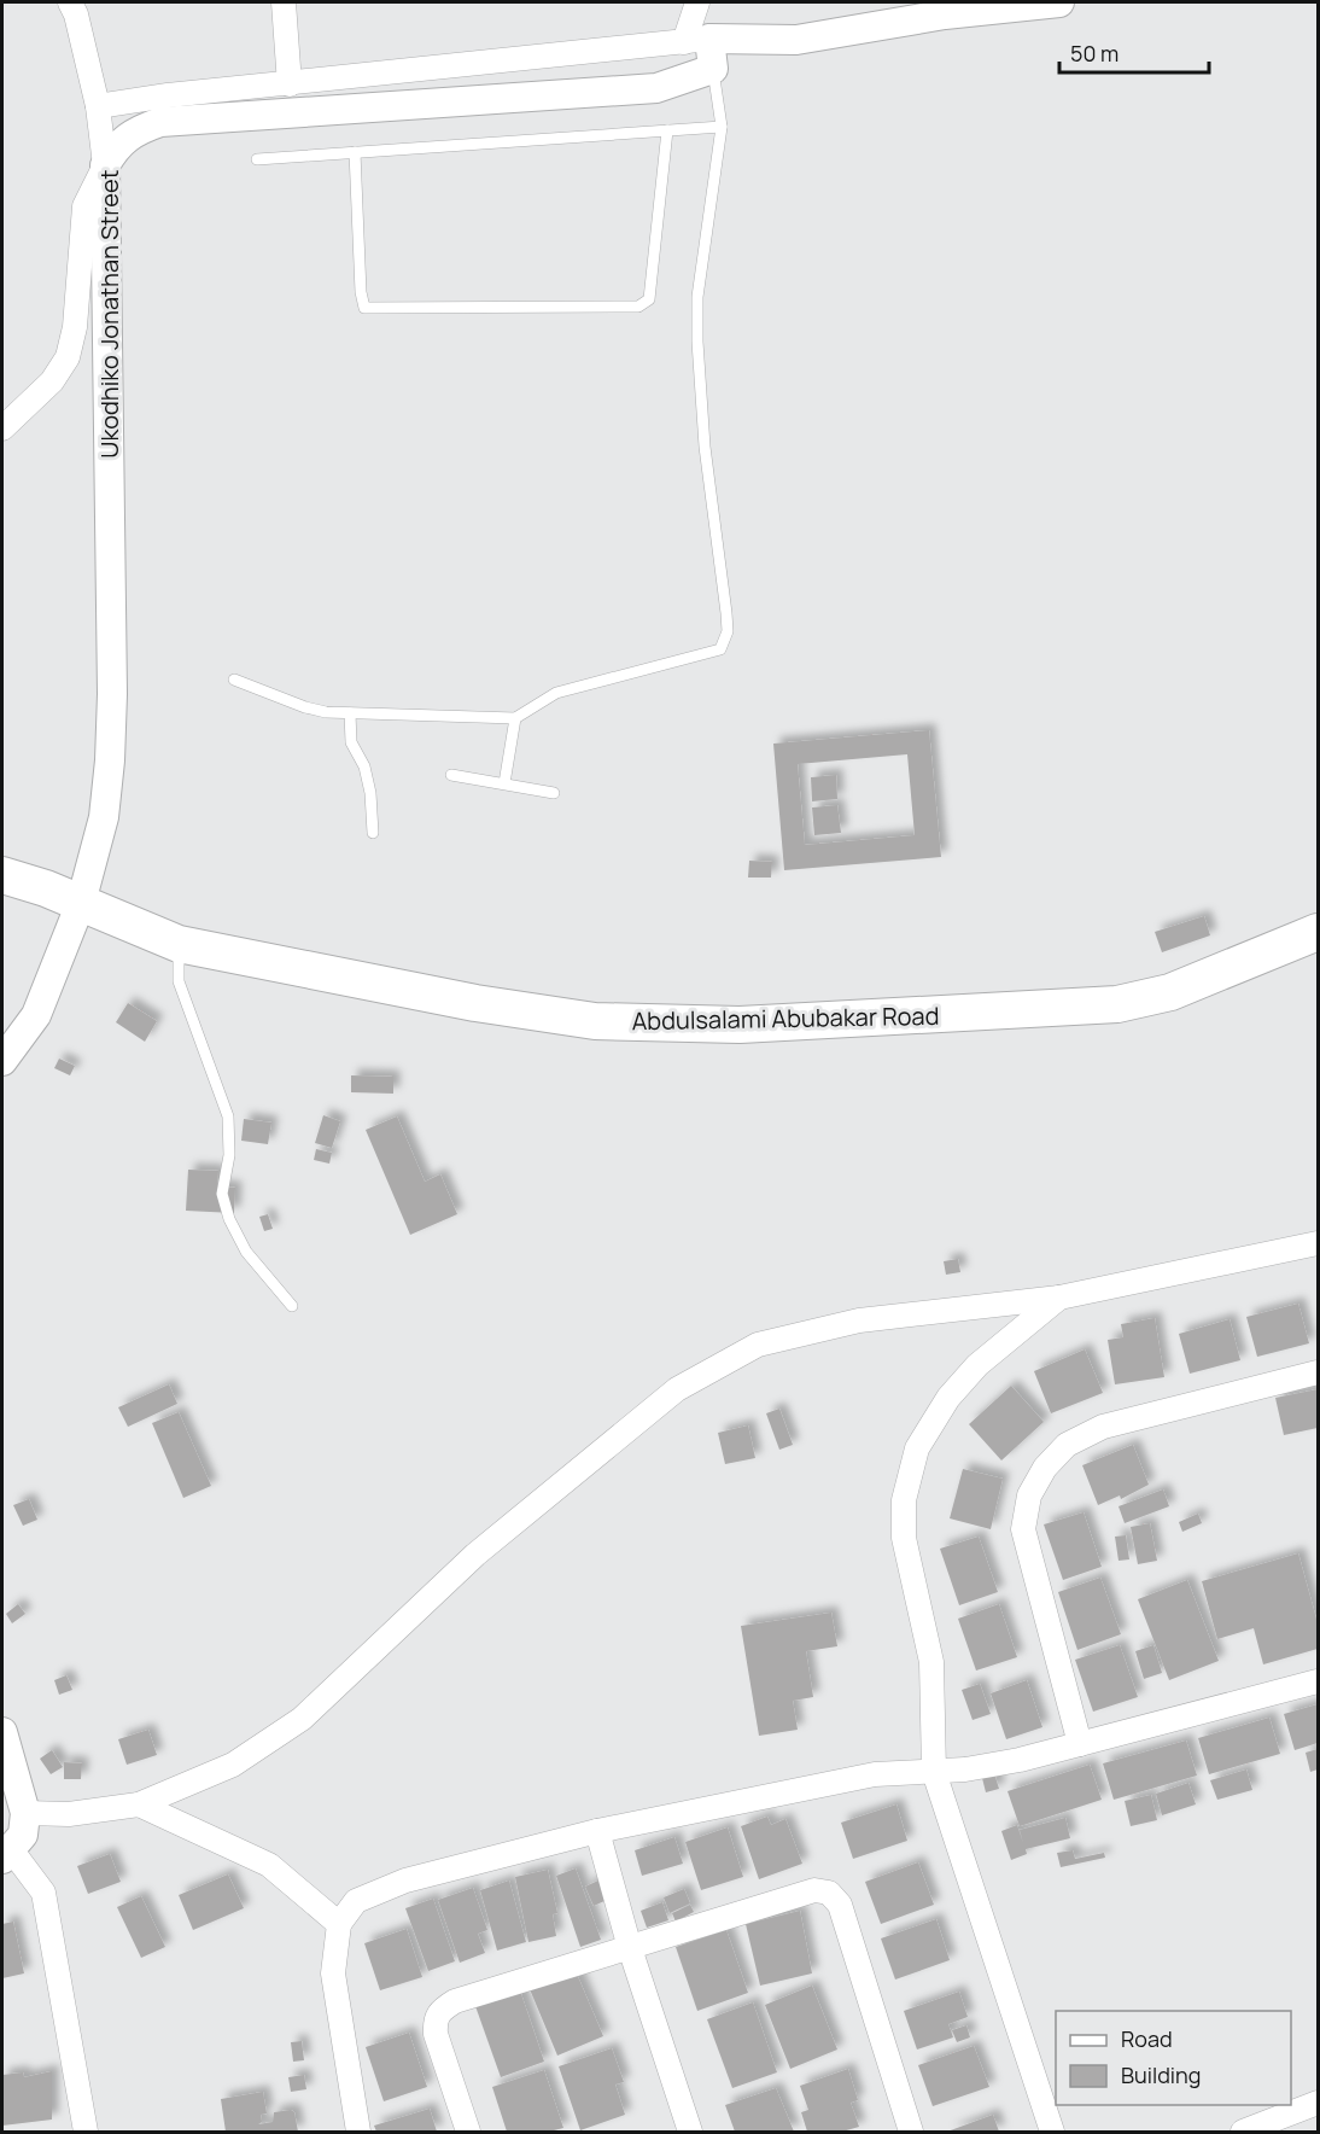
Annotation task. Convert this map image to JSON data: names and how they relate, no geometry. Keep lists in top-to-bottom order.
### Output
{
  "streets": {
    "main road": ["Abdulsalami Abubakar Road"],
    "street": ["Ukodhiko Jonathan Street"]
  },
  "crossings": [
    ["Ukodhiko Jonathan Street", "Abdulsalami Abubakar Road"]
  ],
  "legend": ["Road", "Building"],
  "scale_bar": "50 m"
}
